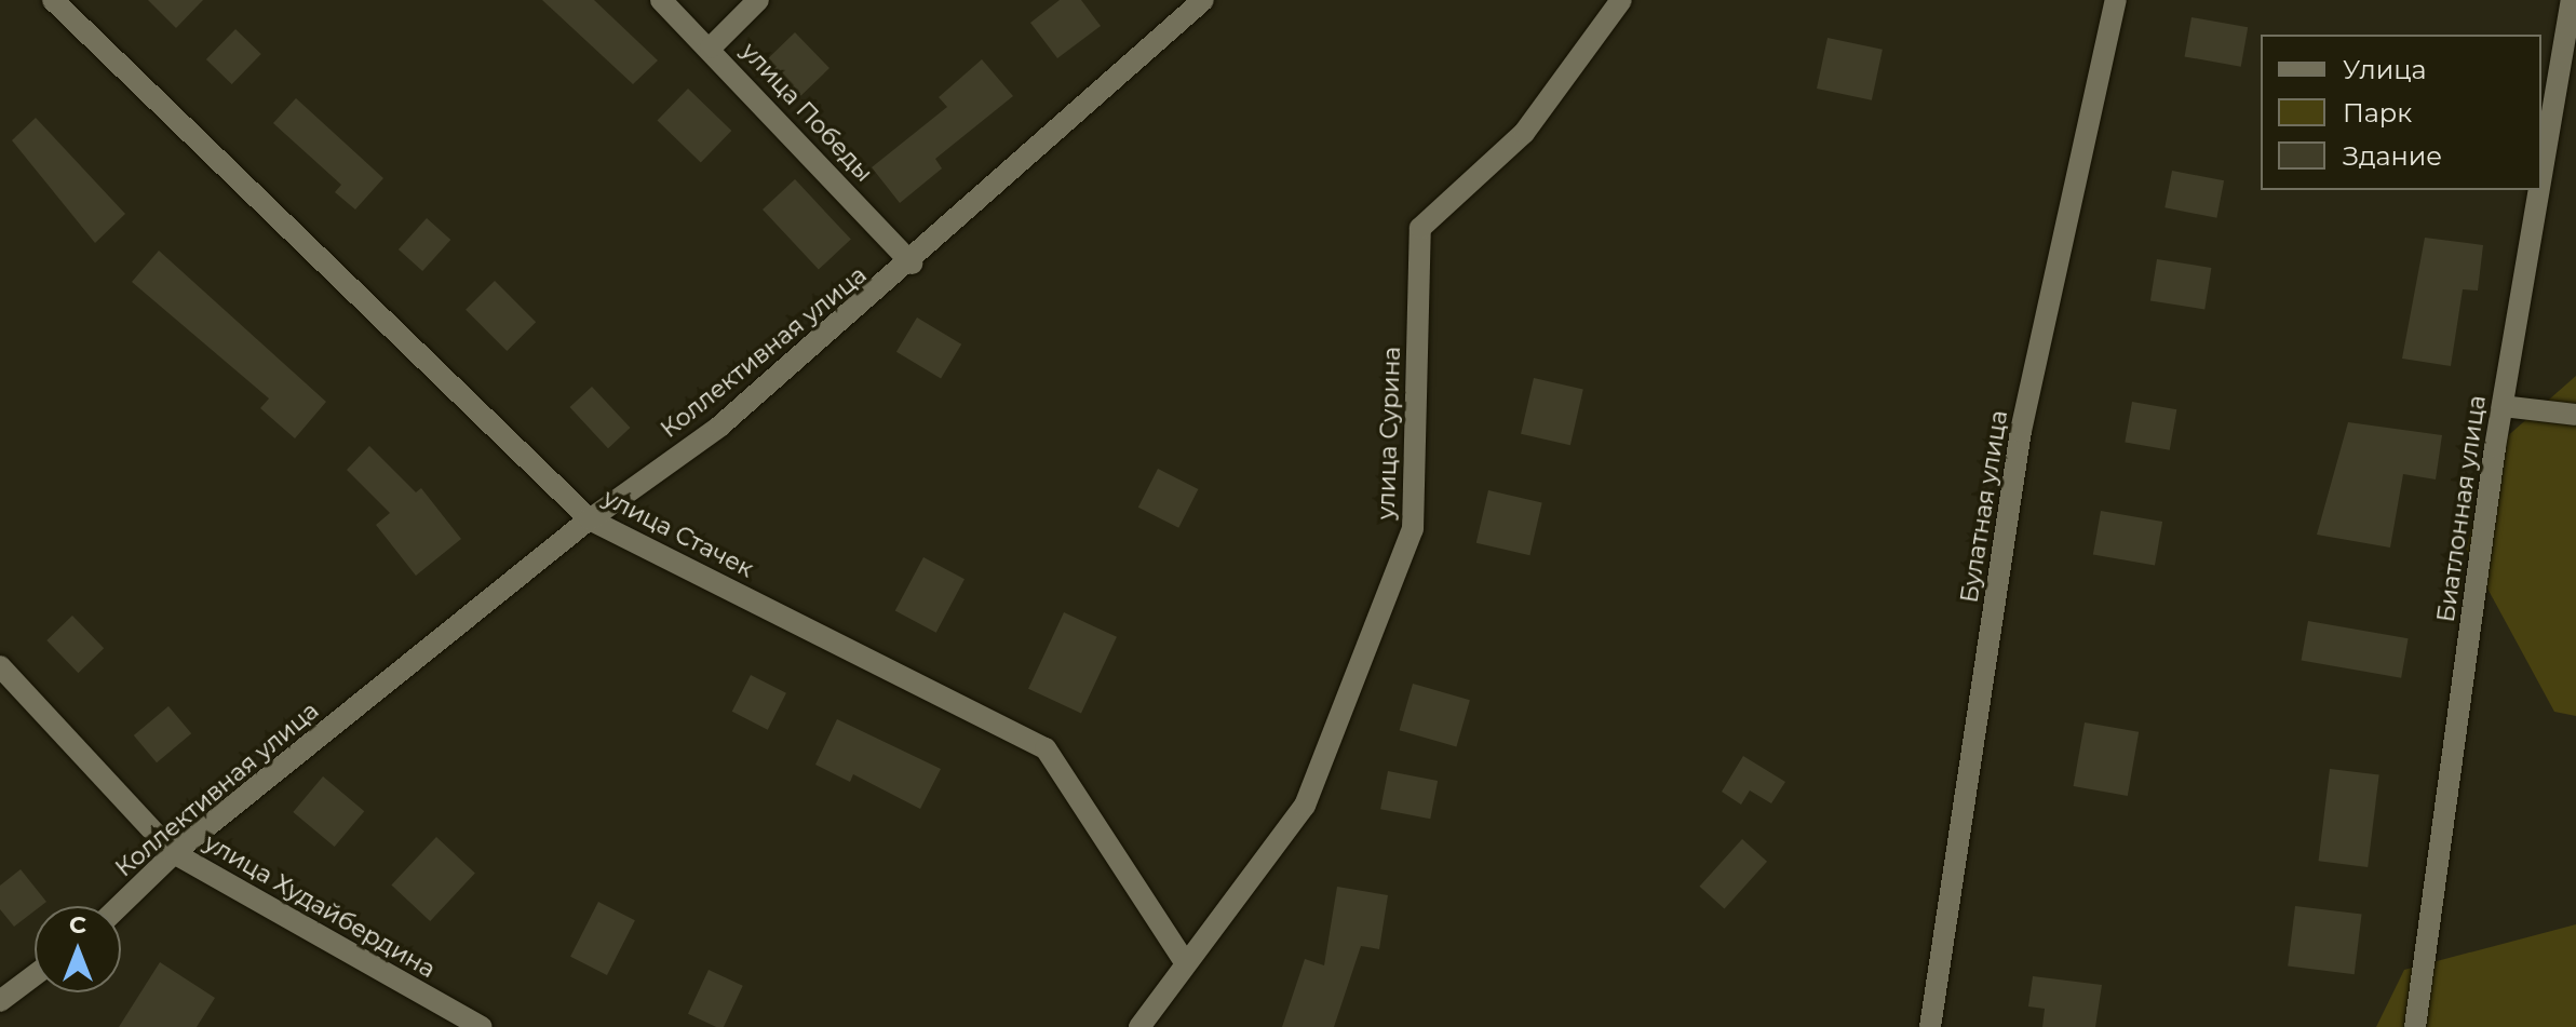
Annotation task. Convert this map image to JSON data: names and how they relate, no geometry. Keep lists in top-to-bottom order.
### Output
{
  "streets": {
    "street": [
      "улица Победы",
      "Коллективная улица",
      "улица Сурина",
      "Булатная улица",
      "Биатлонная улица",
      "улица Стачек",
      "улица Худайбердина"
    ]
  },
  "crossings": [
    ["улица Победы", "Коллективная улица"],
    ["Коллективная улица", "улица Стачек"],
    ["Коллективная улица", "улица Худайбердина"],
    ["улица Сурина", "улица Стачек"]
  ],
  "legend": ["Улица", "Парк", "Здание"],
  "north": "top"
}
